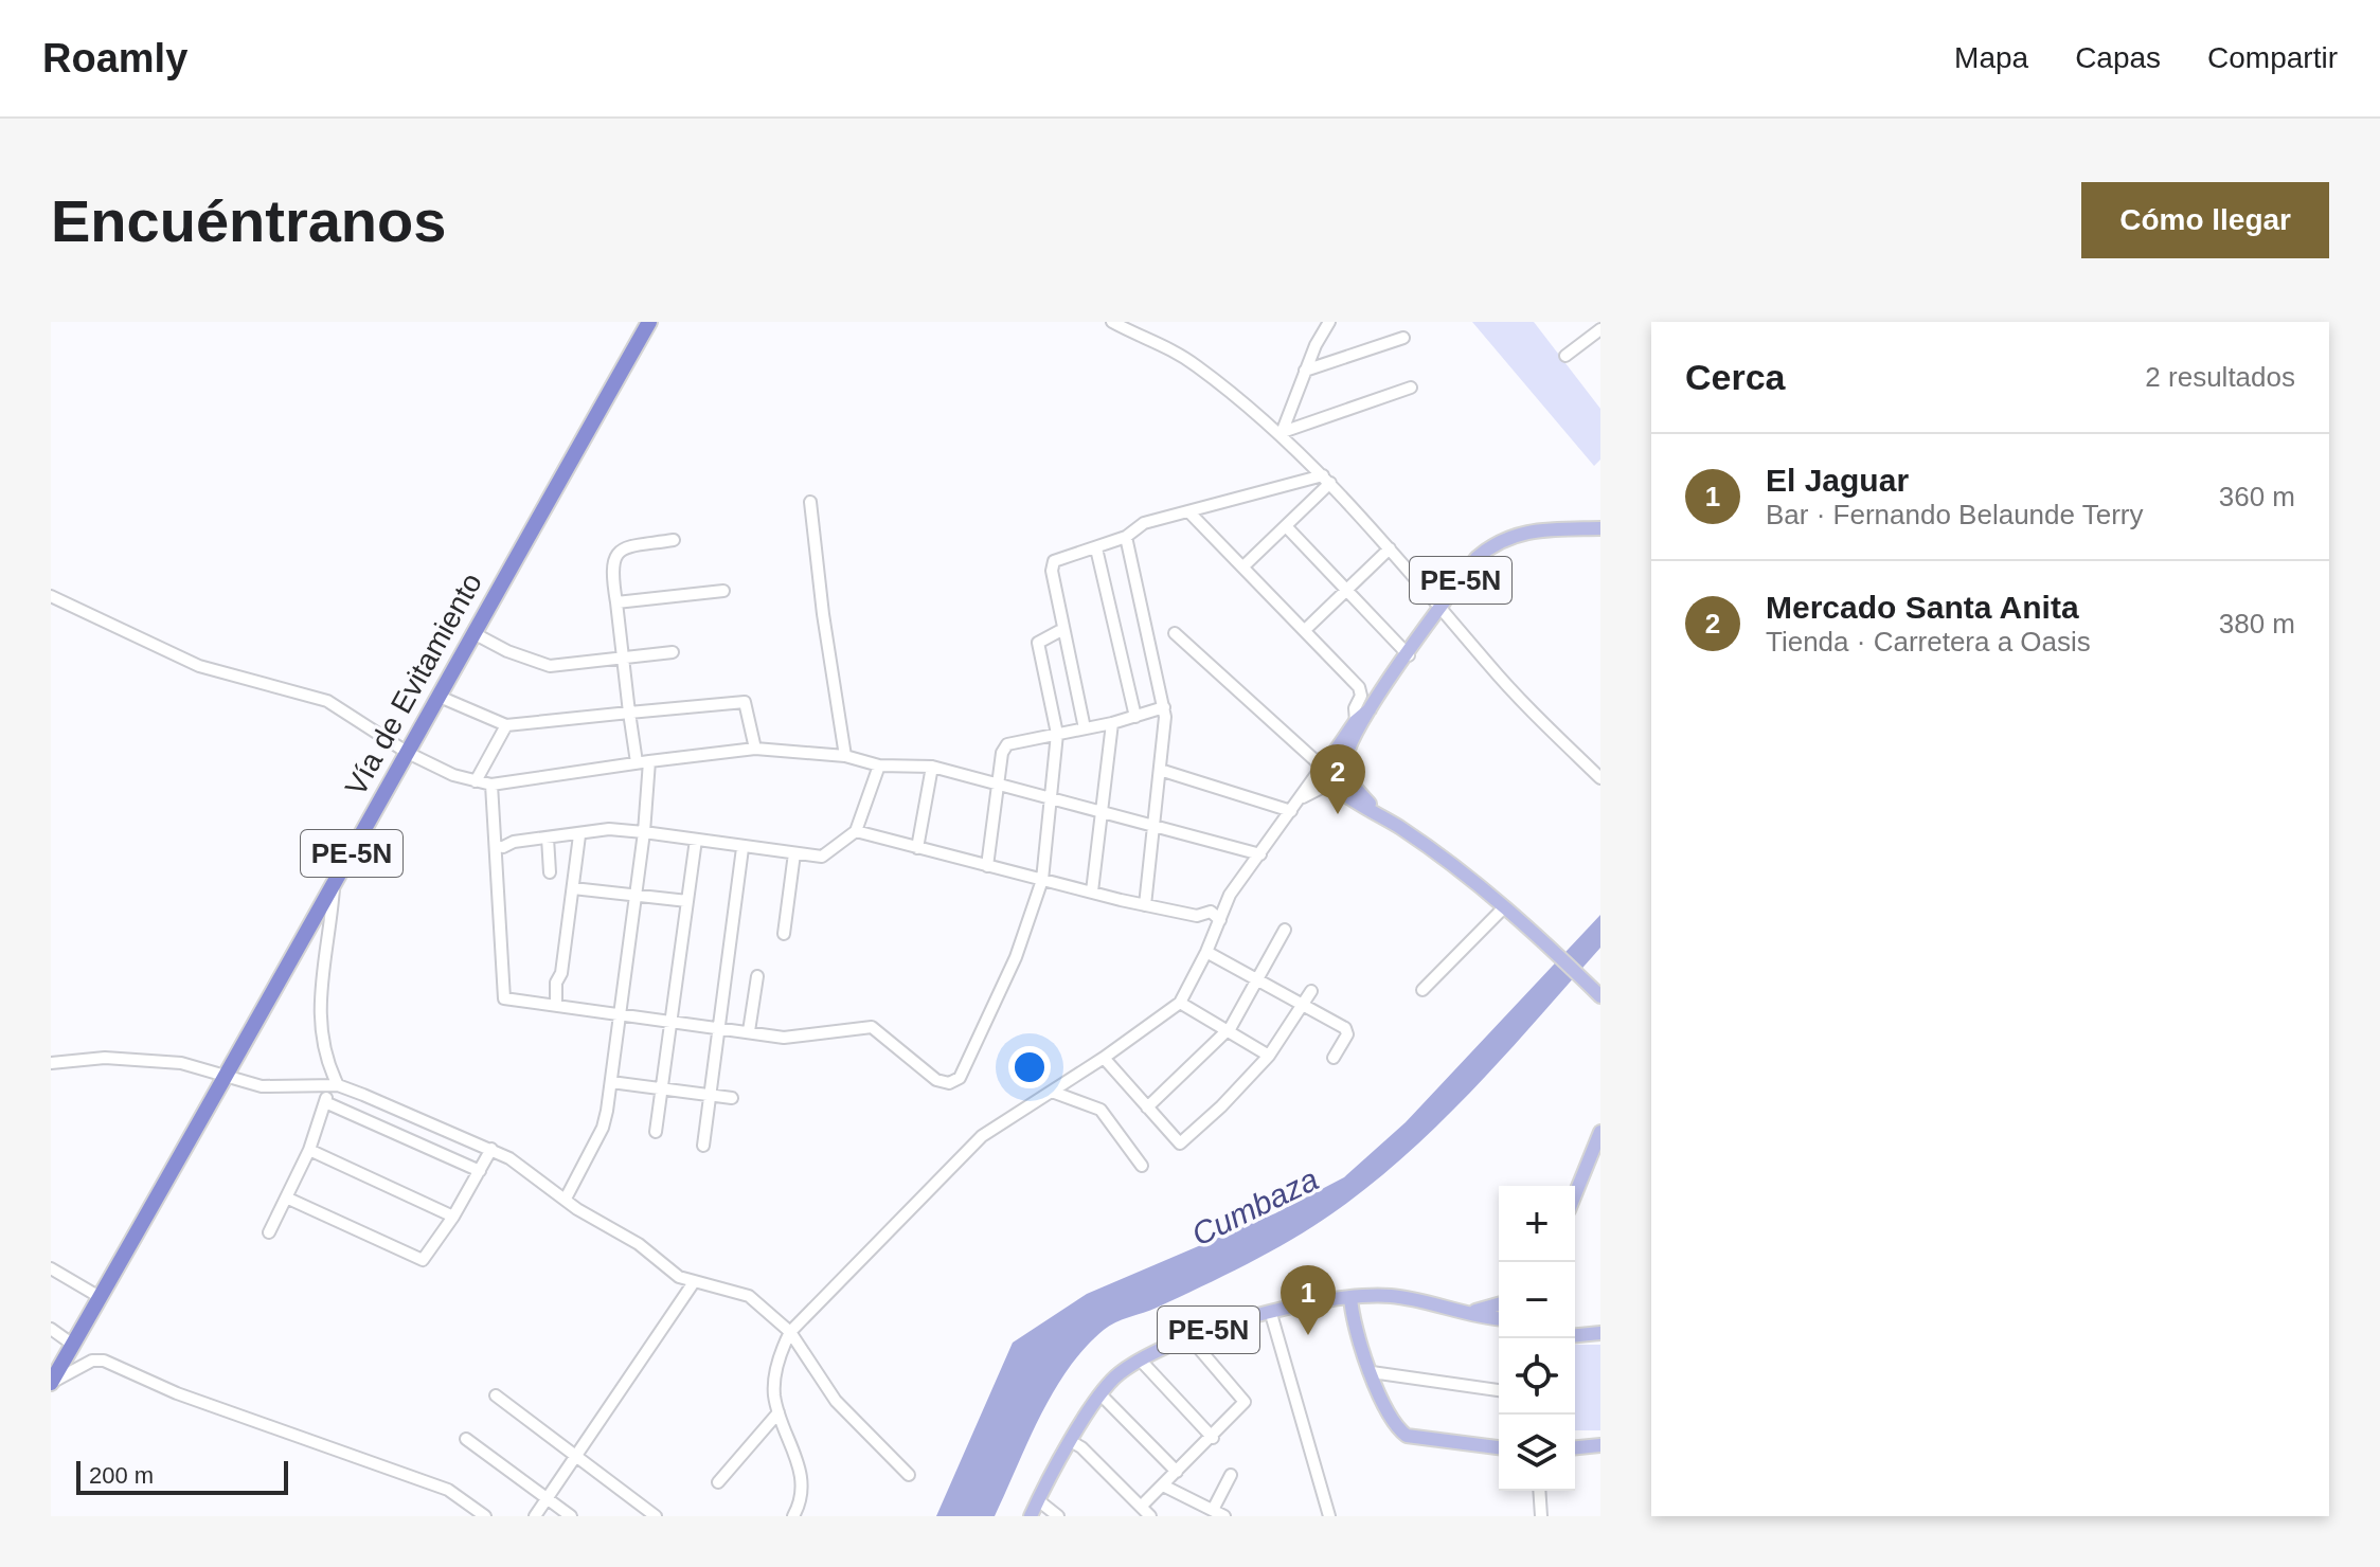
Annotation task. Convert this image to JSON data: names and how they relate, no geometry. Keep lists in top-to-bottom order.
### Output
{
  "streets": {
    "highway": ["PE-5N", "Vía de Evitamiento"]
  },
  "water": ["Cumbaza"],
  "scale_bar": "200 m",
  "page": {
    "header": "Roamly",
    "nav": ["Mapa", "Capas", "Compartir"],
    "buttons": "Cómo llegar",
    "title": "Encuéntranos",
    "heading": ["Cerca", "2 resultados"],
    "list": [
      {
        "mark": "1",
        "name": "El Jaguar",
        "note": "Bar · Fernando Belaunde Terry",
        "value": "360 m"
      },
      {
        "mark": "2",
        "name": "Mercado Santa Anita",
        "note": "Tienda · Carretera a Oasis",
        "value": "380 m"
      }
    ],
    "pins": ["2", "1"],
    "map_buttons": ["+", "−"],
    "scale": "200 m"
  }
}
